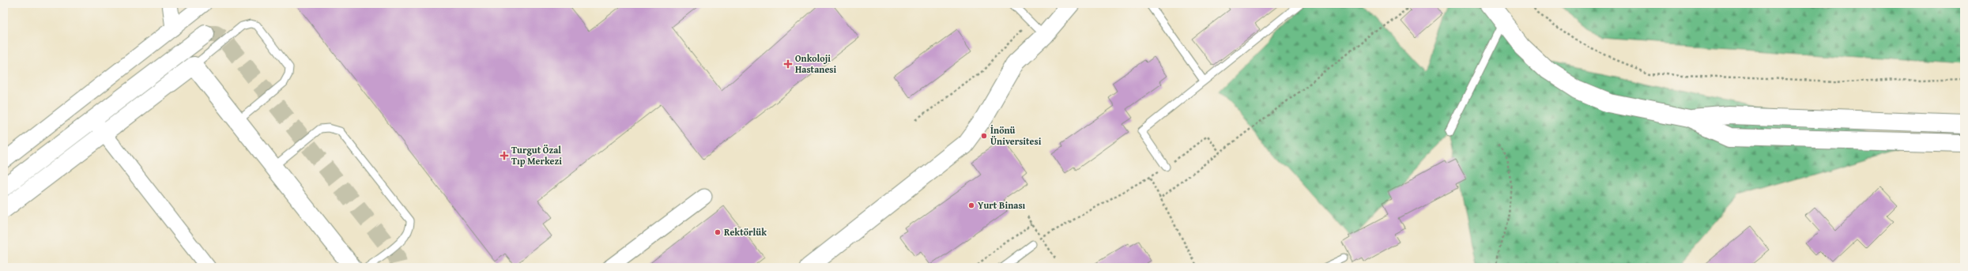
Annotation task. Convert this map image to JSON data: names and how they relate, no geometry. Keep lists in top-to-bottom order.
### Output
{
  "places": {
    "health": ["Onkoloji Hastanesi", "Turgut Özal Tıp Merkezi"],
    "other": ["İnönü Üniversitesi", "Yurt Binası", "Rektörlük"]
  }
}
